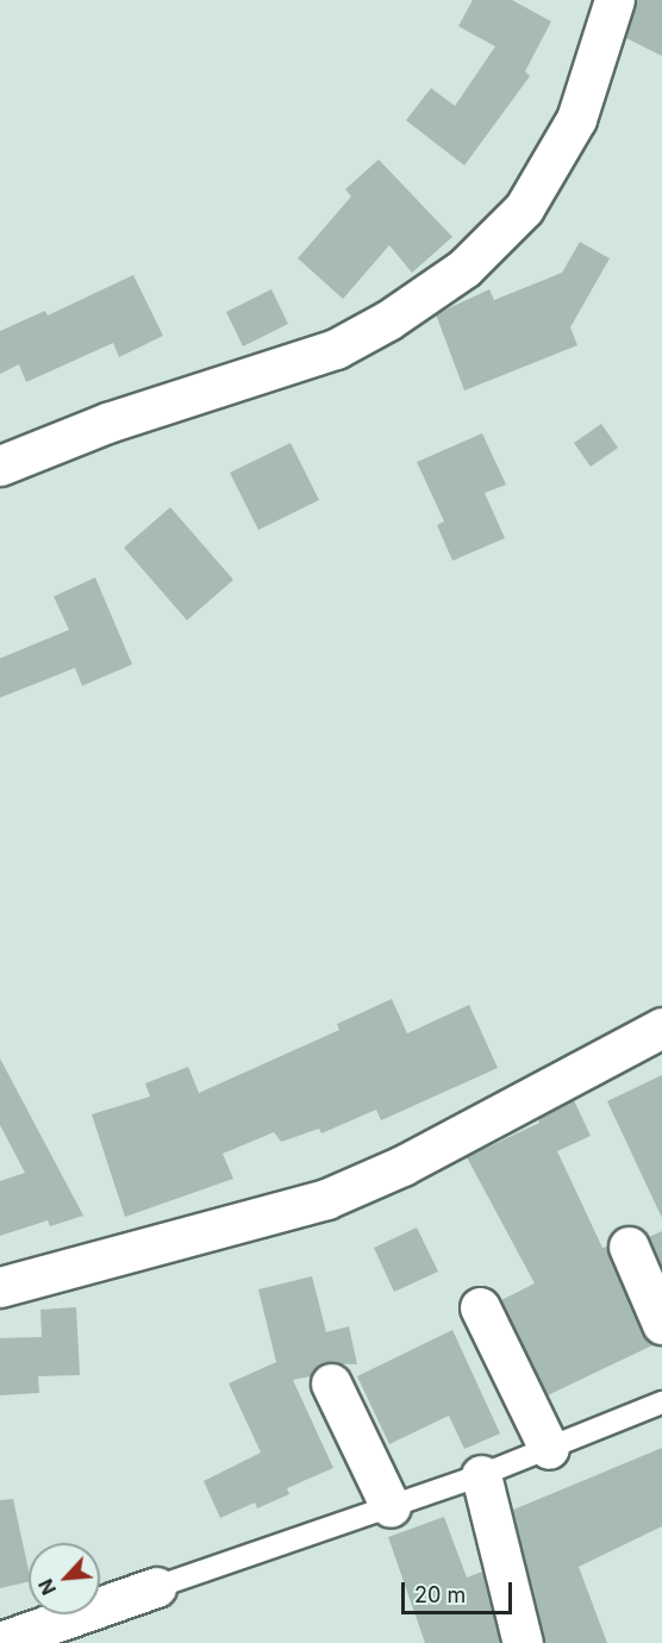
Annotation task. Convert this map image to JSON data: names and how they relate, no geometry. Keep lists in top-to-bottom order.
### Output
{
  "scale_bar": "20 m",
  "north": "bottom left"
}
